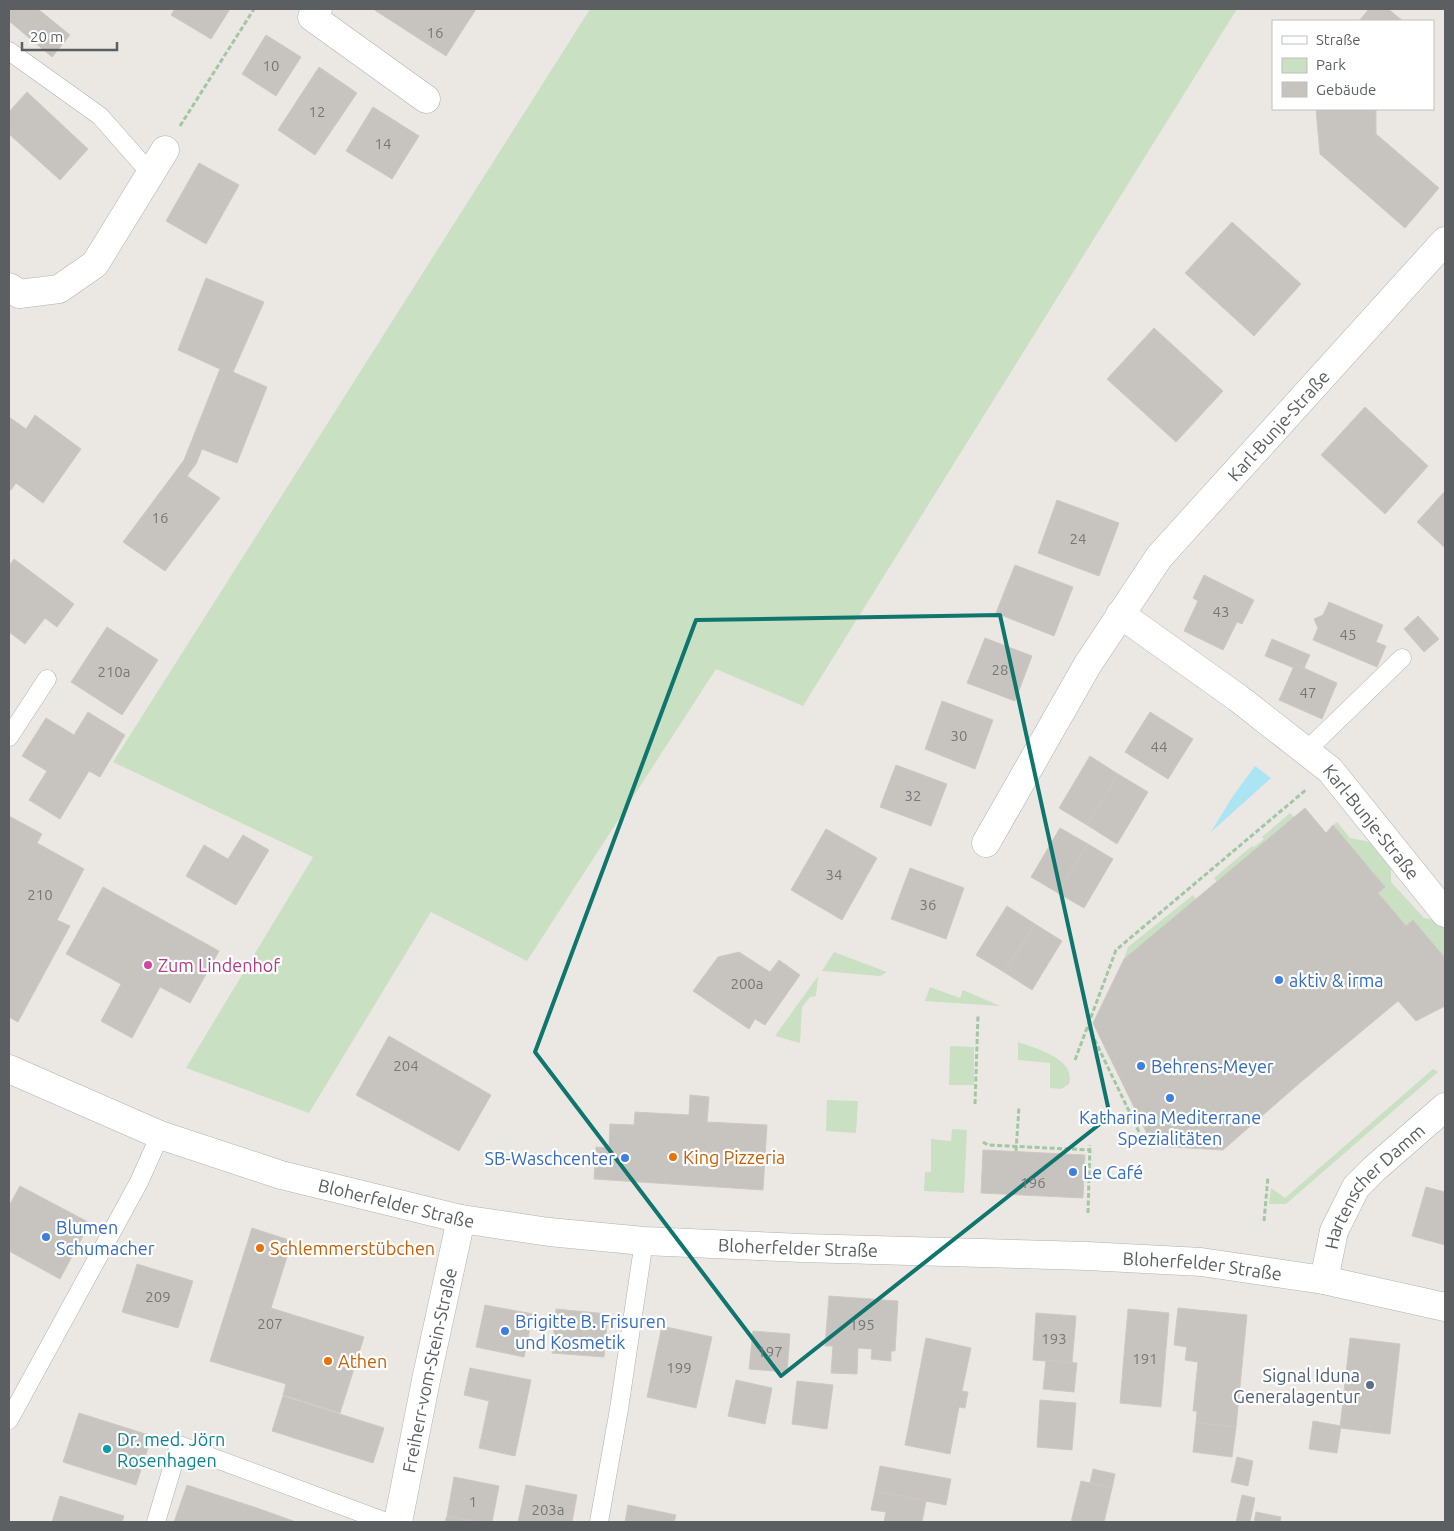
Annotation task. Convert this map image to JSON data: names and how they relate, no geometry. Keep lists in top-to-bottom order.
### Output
{
  "streets": {
    "street": [
      "Karl-Bunje-Straße",
      "Hartenscher Damm",
      "Bloherfelder Straße",
      "Freiherr-vom-Stein-Straße"
    ]
  },
  "crossings": [
    ["Hartenscher Damm", "Bloherfelder Straße"],
    ["Bloherfelder Straße", "Freiherr-vom-Stein-Straße"]
  ],
  "places": [
    "Zum Lindenhof",
    "aktiv & irma",
    "Behrens-Meyer",
    "Katharina Mediterrane Spezialitäten",
    "King Pizzeria",
    "SB-Waschcenter",
    "Le Café",
    "Blumen Schumacher",
    "Schlemmerstübchen",
    "Brigitte B. Frisuren und Kosmetik",
    "Athen",
    "Signal Iduna Generalagentur",
    "Dr. med. Jörn Rosenhagen"
  ],
  "house_numbers": [
    "16",
    "10",
    "12",
    "14",
    "16",
    "24",
    "43",
    "45",
    "28",
    "210a",
    "47",
    "30",
    "44",
    "32",
    "34",
    "210",
    "36",
    "200a",
    "204",
    "196",
    "209",
    "207",
    "195",
    "193",
    "197",
    "191",
    "199",
    "1",
    "203a"
  ],
  "legend": ["Straße", "Park", "Gebäude"],
  "scale_bar": "20 m"
}
